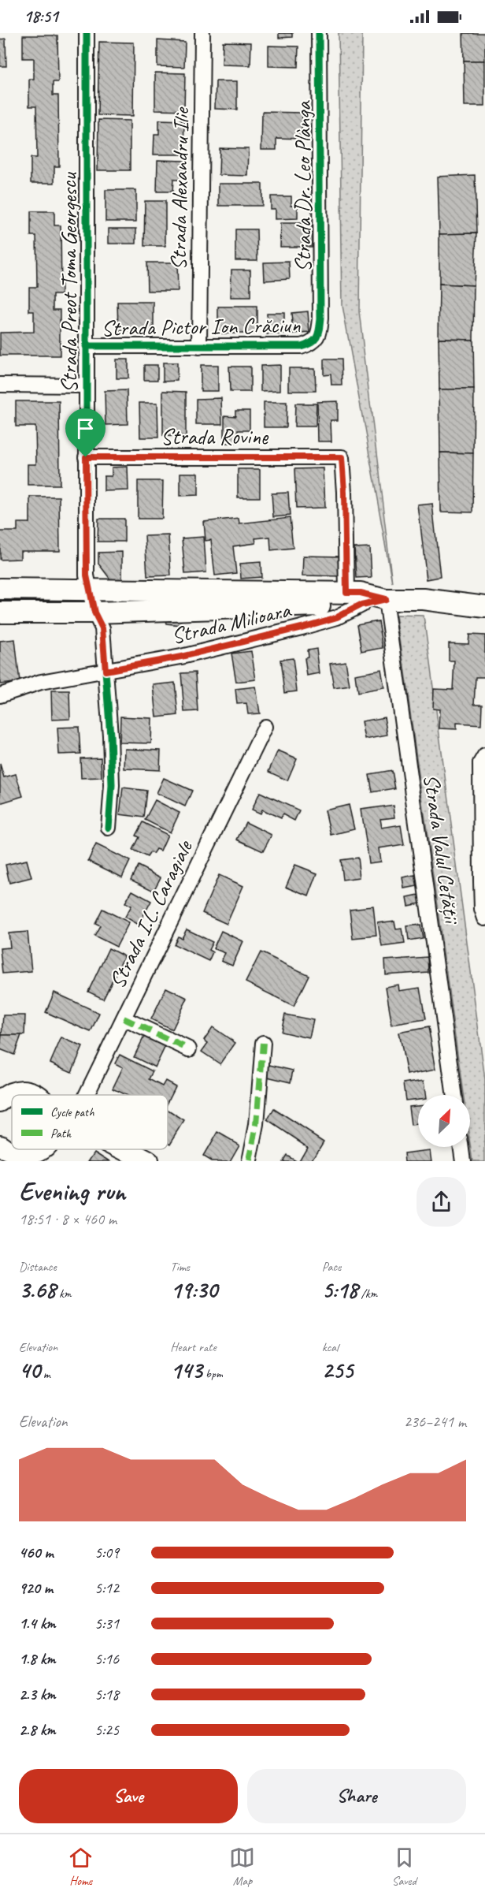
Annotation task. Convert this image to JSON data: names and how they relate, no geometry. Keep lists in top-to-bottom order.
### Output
{
  "streets": {
    "street": [
      "Strada Dr. Leo Plànga",
      "Strada Alexandru Ilie",
      "Strada Preot Toma Georgescu",
      "Strada Pictor Ion Crăciun",
      "Strada Rovine",
      "Strada Milioara",
      "Strada Valul Cetății",
      "Strada I.L. Caragiale"
    ]
  },
  "crossings": [
    ["Strada Dr. Leo Plànga", "Strada Pictor Ion Crăciun"],
    ["Strada Alexandru Ilie", "Strada Pictor Ion Crăciun"],
    ["Strada Preot Toma Georgescu", "Strada Pictor Ion Crăciun"],
    ["Strada Preot Toma Georgescu", "Strada Rovine"],
    ["Strada Rovine", "Strada Milioara"]
  ],
  "legend": ["Cycle path", "Path"],
  "north": "top right",
  "page": {
    "status": "18:51",
    "heading": ["Evening run", "18:51 · 8 × 460 m"],
    "stats": [
      ["Distance", "3.68 km"],
      ["Time", "19:30"],
      ["Pace", "5:18 /km"],
      ["Elevation", "40 m"],
      ["Heart rate", "143 bpm"],
      ["kcal", "255"]
    ],
    "chart": ["Elevation", "236–241 m"],
    "list": [
      {
        "name": "460 m",
        "note": "5:09"
      },
      {
        "name": "920 m",
        "note": "5:12"
      },
      {
        "name": "1.4 km",
        "note": "5:31"
      },
      {
        "name": "1.8 km",
        "note": "5:16"
      },
      {
        "name": "2.3 km",
        "note": "5:18"
      },
      {
        "name": "2.8 km",
        "note": "5:25"
      }
    ],
    "buttons": ["Save", "Share"],
    "tabs": ["Home", "Map", "Saved"]
  }
}
